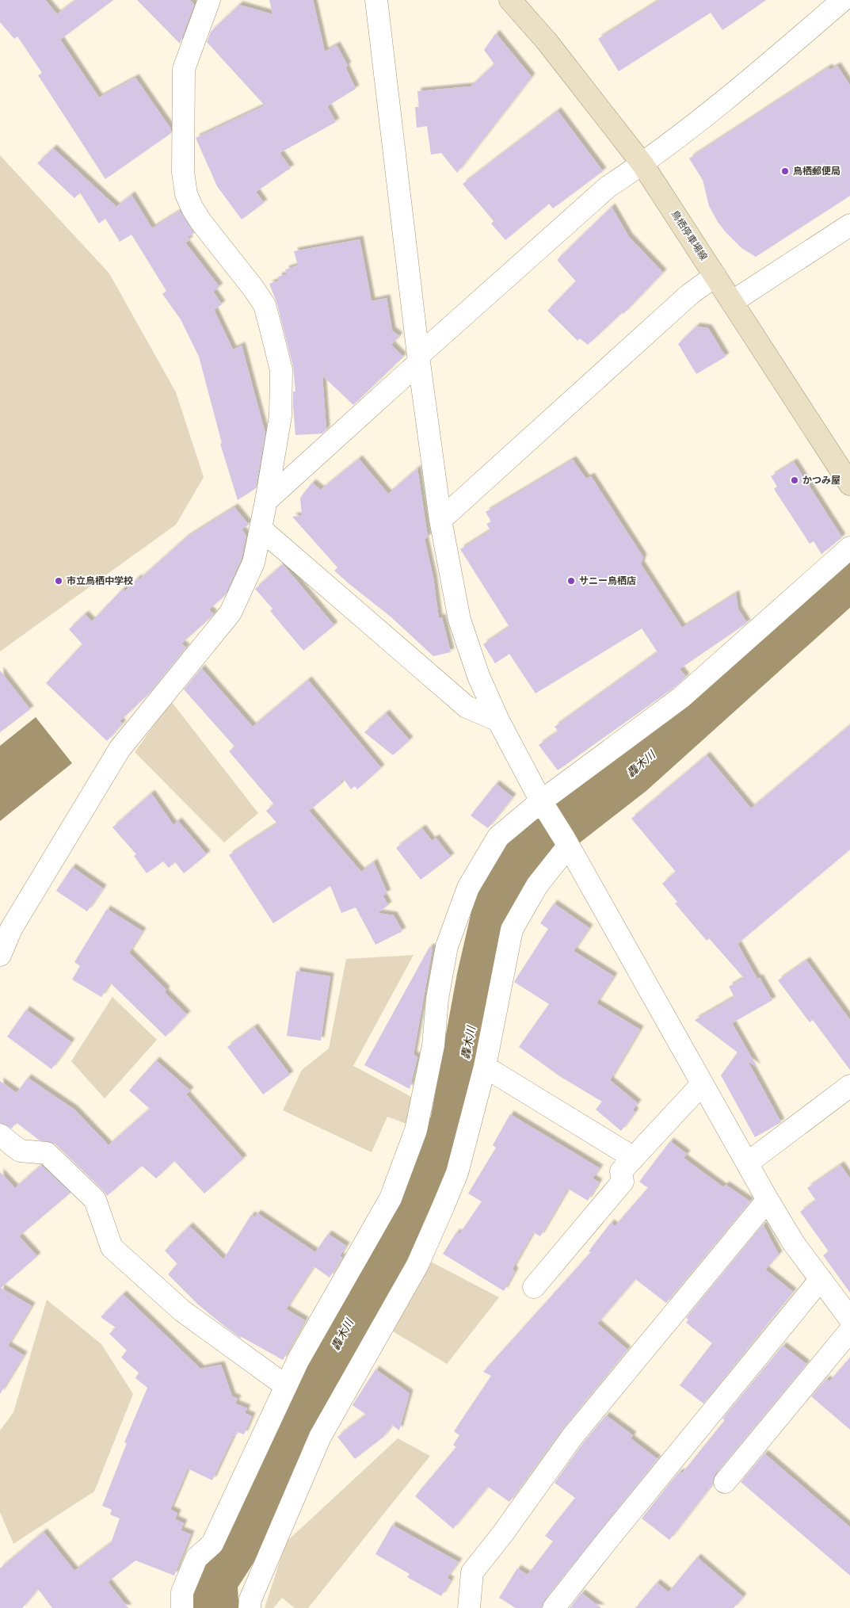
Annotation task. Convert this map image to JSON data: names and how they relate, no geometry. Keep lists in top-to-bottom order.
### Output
{
  "streets": {
    "main road": ["鳥栖停車場線"]
  },
  "water": ["轟木川"],
  "places": [
    "鳥栖郵便局",
    "かつみ屋",
    "市立鳥栖中学校",
    "サニー鳥栖店"
  ]
}
